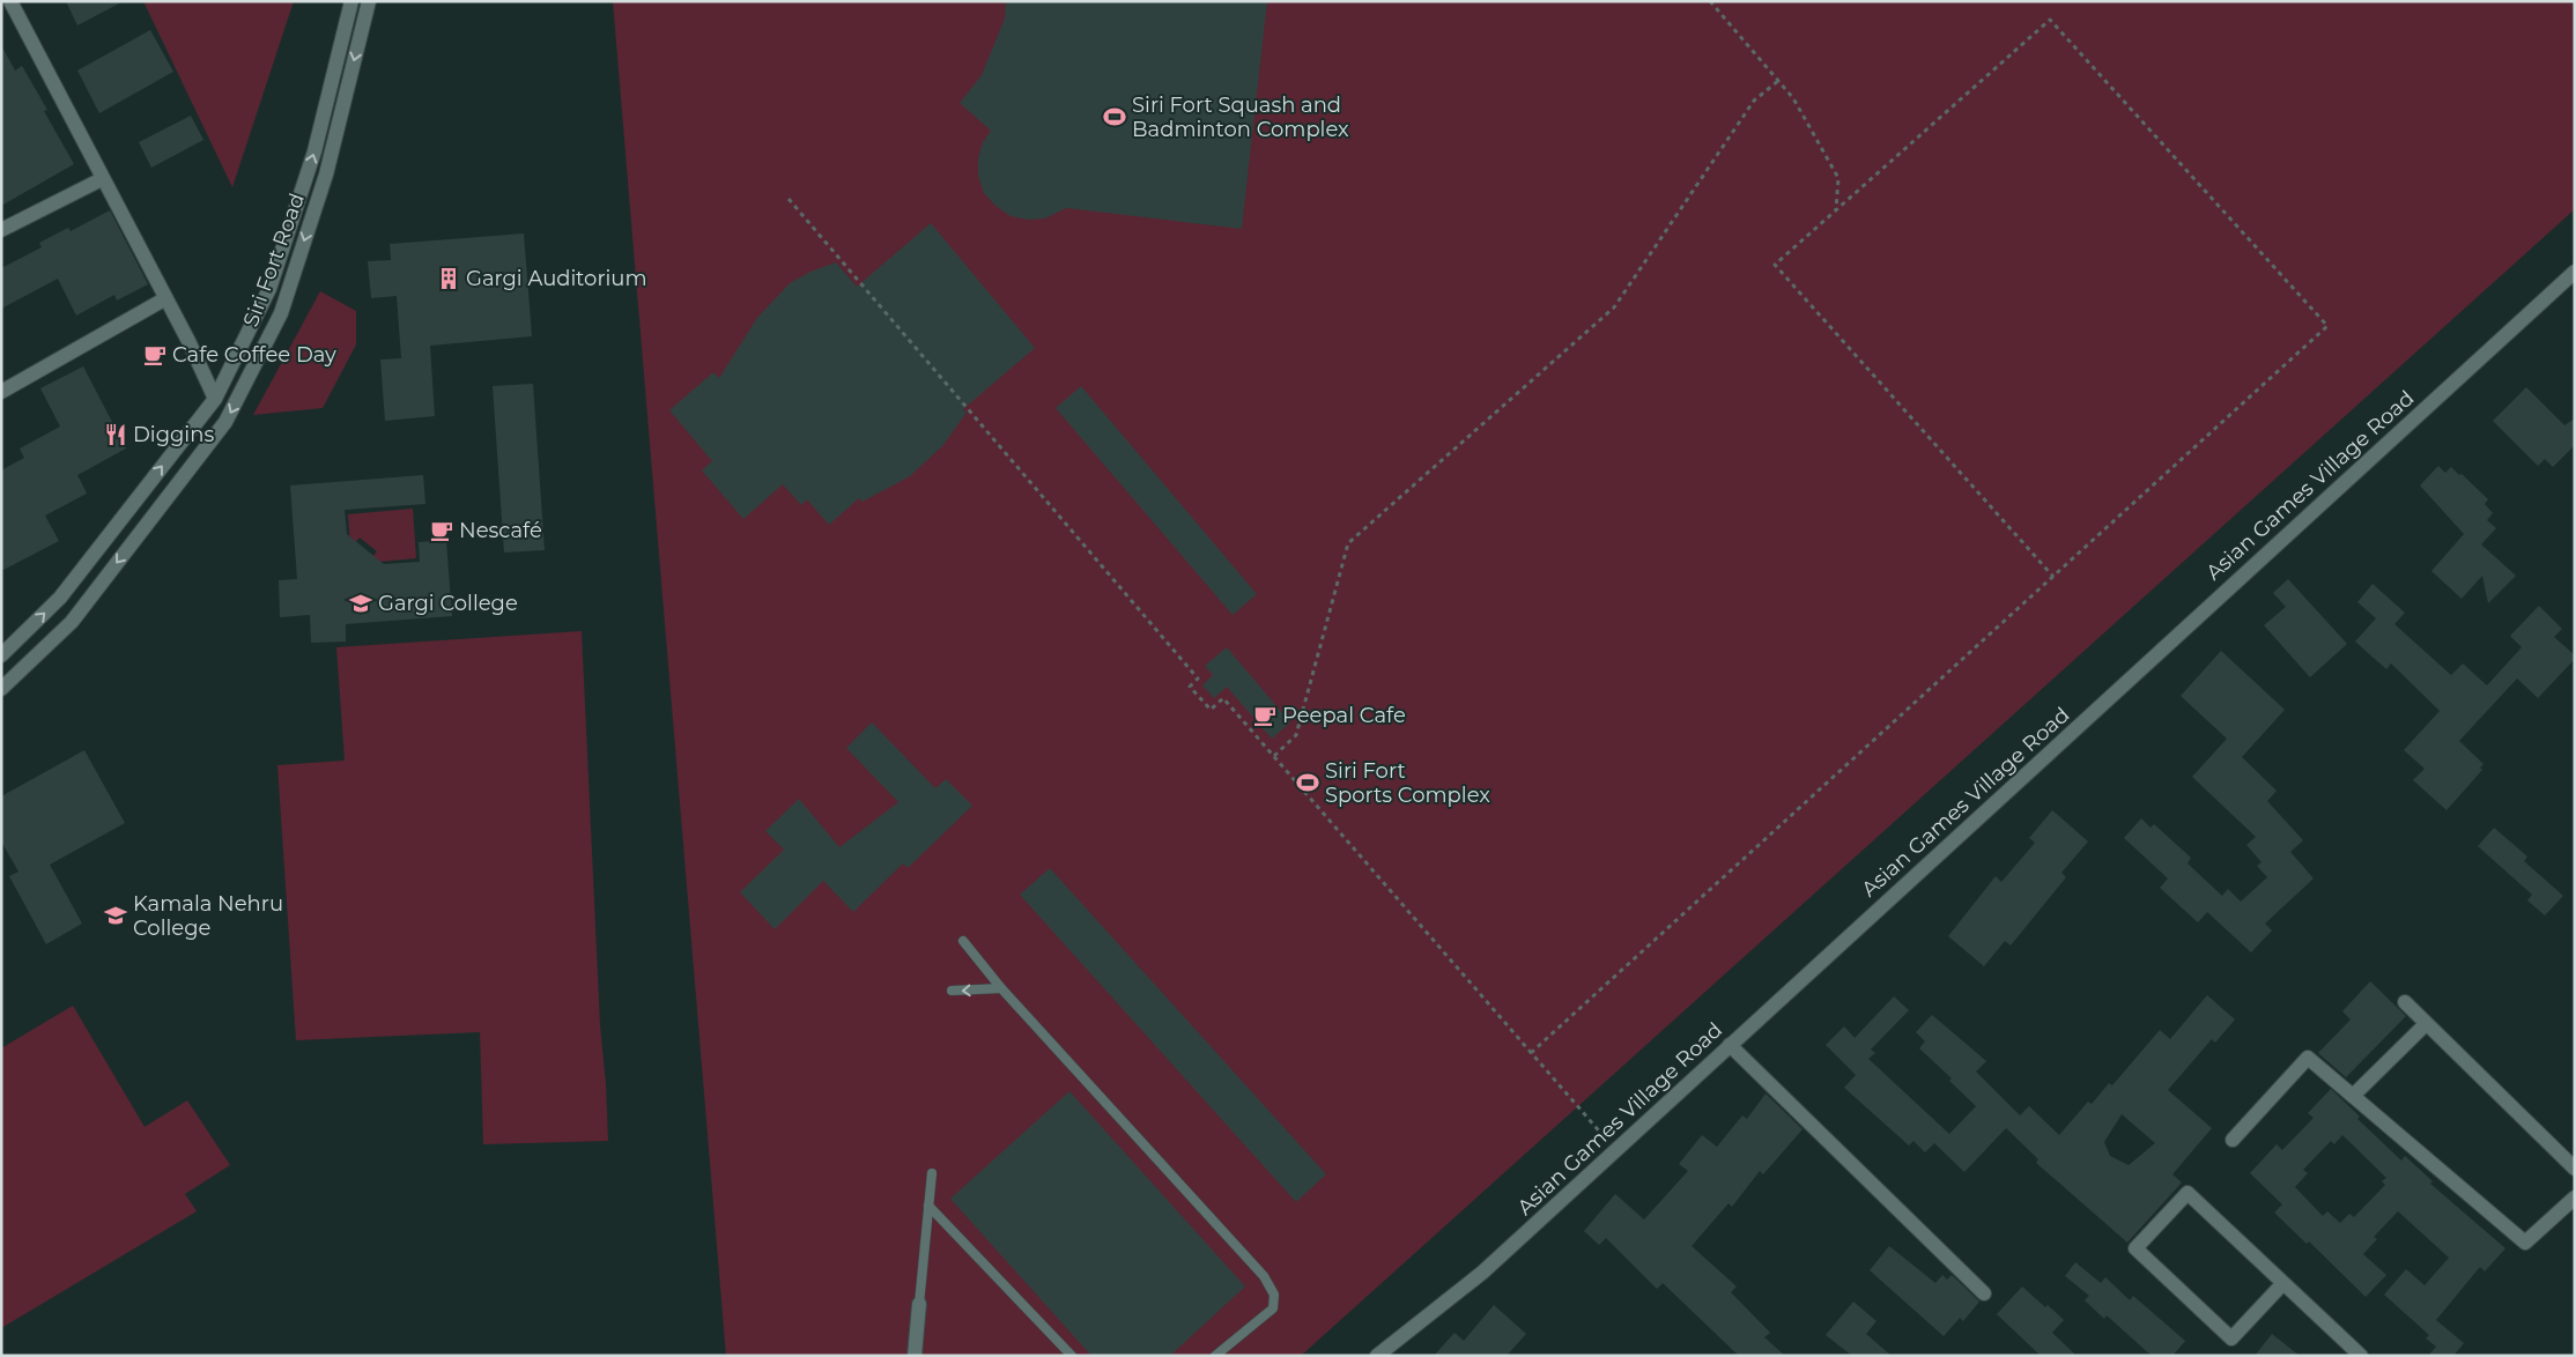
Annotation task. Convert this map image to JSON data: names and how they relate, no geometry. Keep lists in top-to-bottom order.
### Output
{
  "streets": {
    "street": ["Siri Fort Road", "Asian Games Village Road"]
  },
  "places": {
    "sports": ["Siri Fort Squash and Badminton Complex", "Siri Fort Sports Complex"],
    "building": ["Gargi Auditorium"],
    "cafe": ["Cafe Coffee Day", "Nescafé", "Peepal Cafe"],
    "restaurant": ["Diggins"],
    "school or university": ["Gargi College", "Kamala Nehru College"]
  }
}
